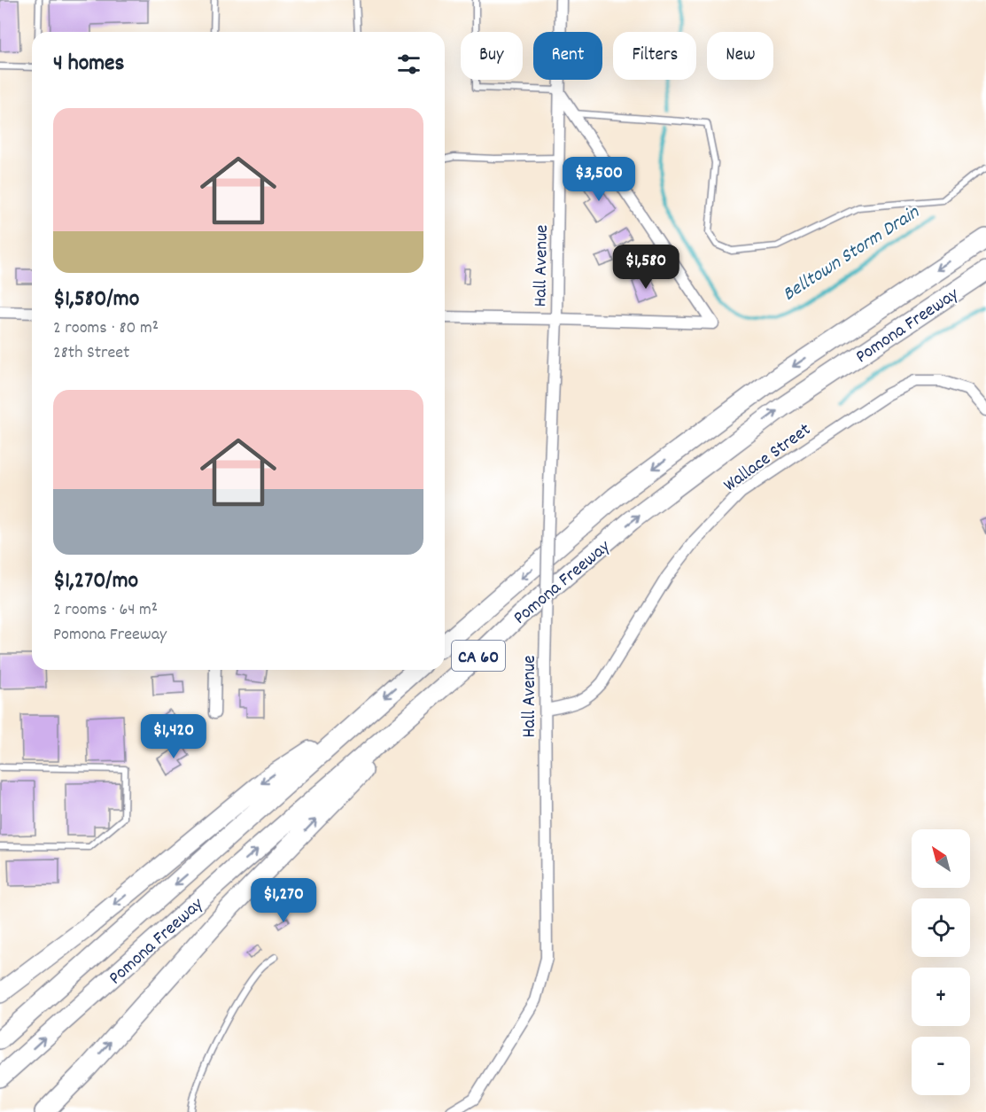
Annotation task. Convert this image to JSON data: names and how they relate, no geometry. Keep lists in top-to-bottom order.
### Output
{
  "streets": {
    "highway": ["Pomona Freeway", "CA 60"],
    "street": ["Hall Avenue", "Wallace Street"]
  },
  "crossings": [
    ["Hall Avenue", "Wallace Street"]
  ],
  "water": ["Belltown Storm Drain"],
  "north": "top left",
  "page": {
    "chip": [
      "Buy",
      "Rent",
      "Filters",
      "New"
    ],
    "heading": "4 homes",
    "list": [
      {
        "name": "$1,580/mo",
        "note": "2 rooms · 80 m² · 28th Street"
      },
      {
        "name": "$1,270/mo",
        "note": "2 rooms · 64 m² · Pomona Freeway"
      }
    ],
    "price": [
      "$3,500",
      "$1,580",
      "$1,420",
      "$1,270"
    ],
    "map_buttons": ["+", "−"]
  }
}
